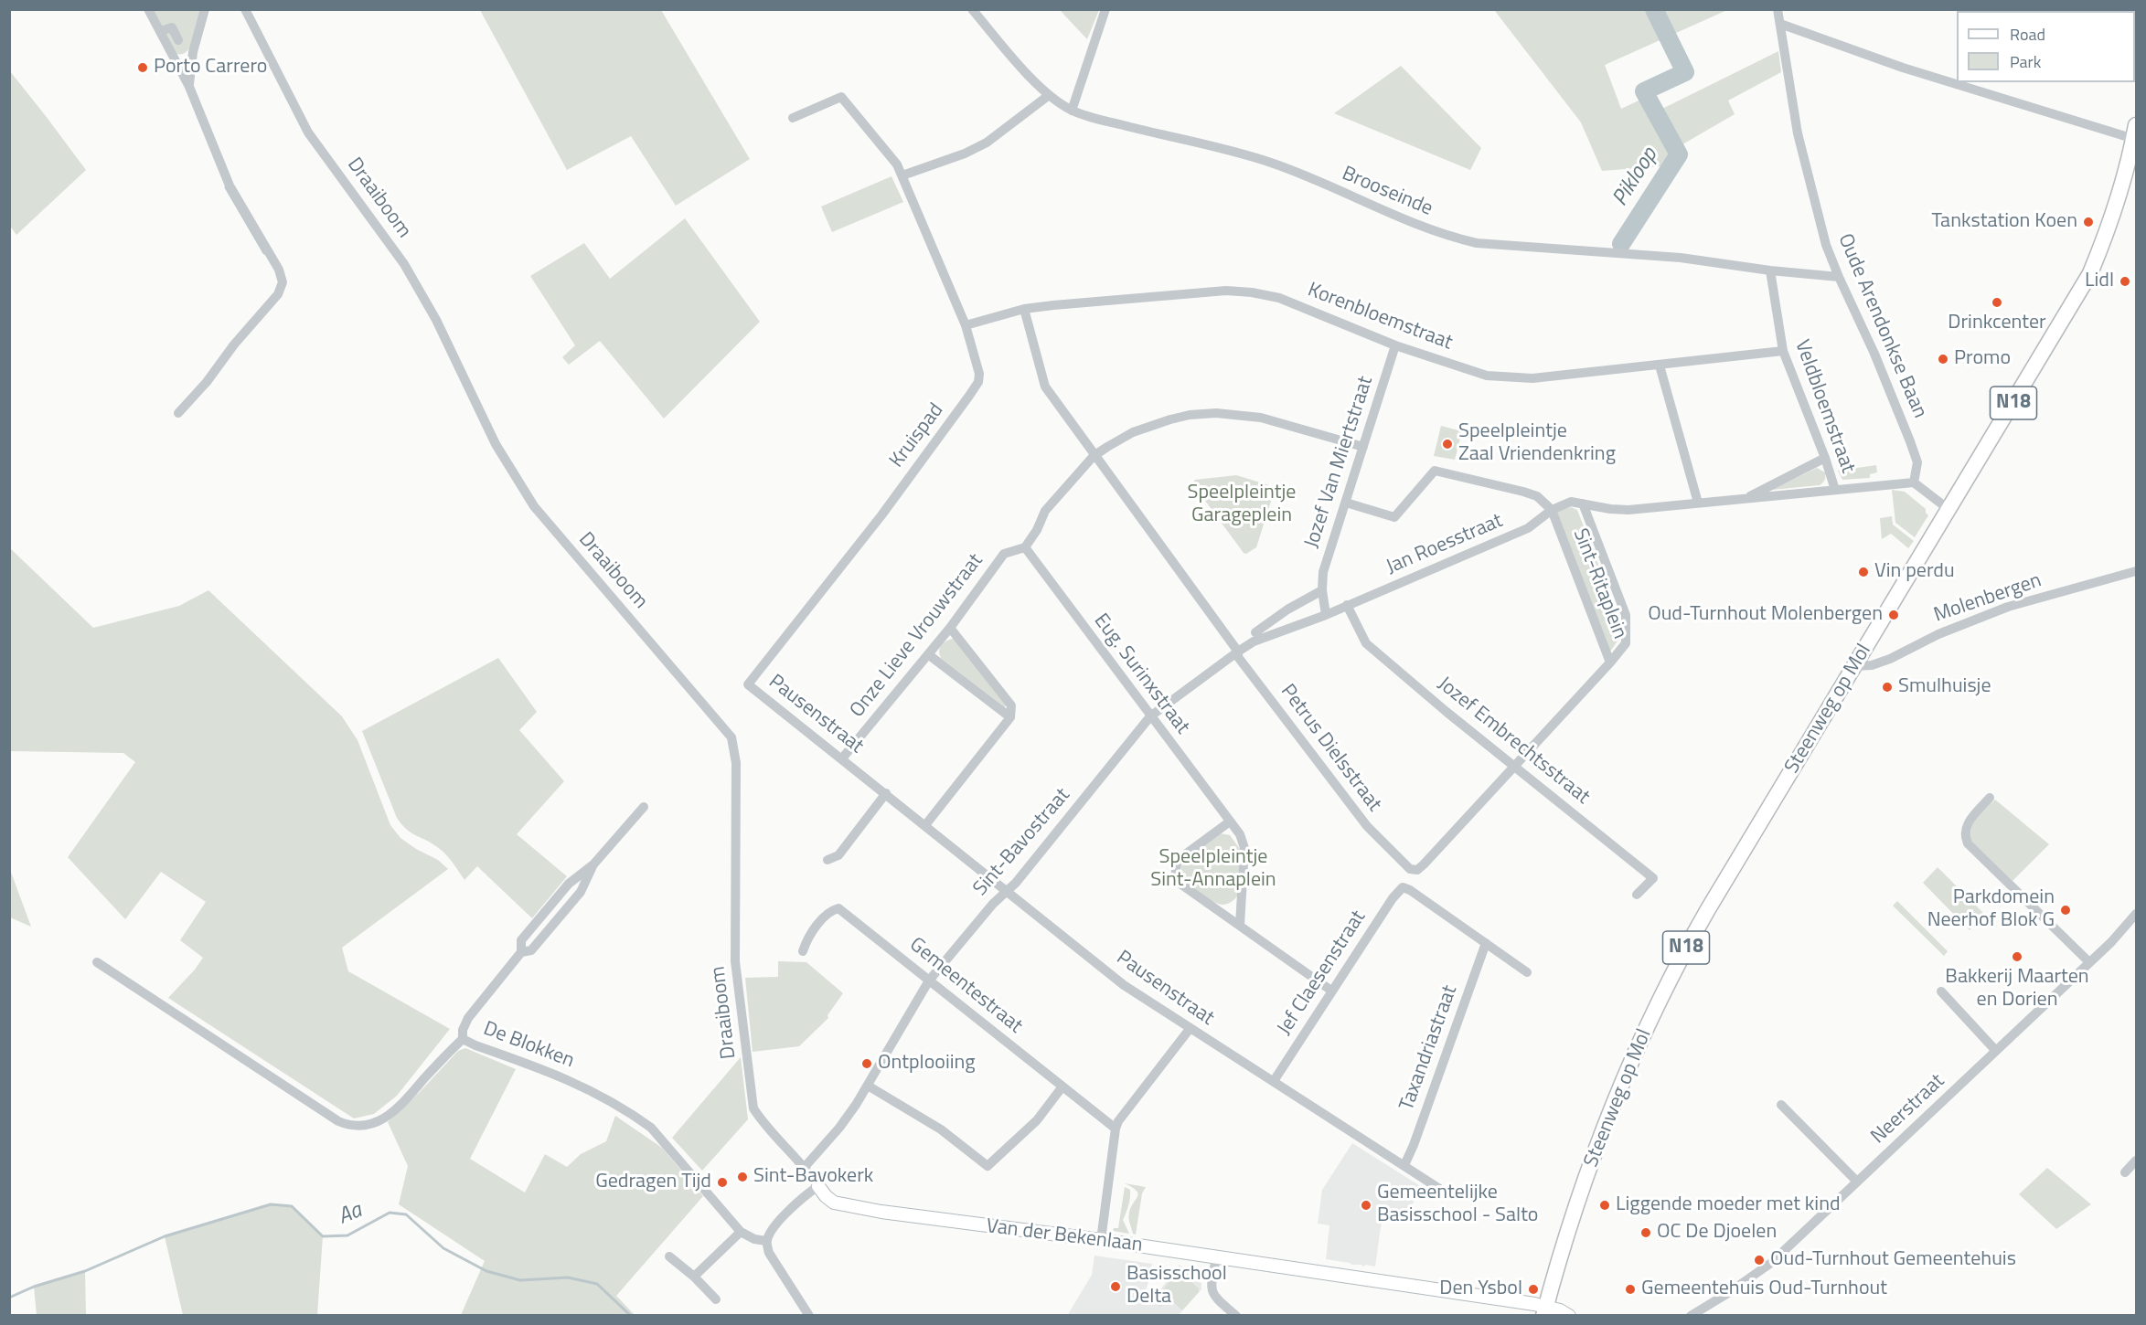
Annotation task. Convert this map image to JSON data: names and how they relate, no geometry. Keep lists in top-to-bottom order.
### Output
{
  "streets": {
    "main road": ["N18", "Steenweg op Mol"],
    "street": [
      "Brooseinde",
      "Draaiboom",
      "Korenbloemstraat",
      "Oude Arendonkse Baan",
      "Veldbloemstraat",
      "Kruispad",
      "Jozef Van Miertstraat",
      "Jan Roesstraat",
      "Sint-Ritaplein",
      "Molenbergen",
      "Onze Lieve Vrouwstraat",
      "Eug. Surinxstraat",
      "Pausenstraat",
      "Jozef Embrechtsstraat",
      "Petrus Dielsstraat",
      "Sint-Bavostraat",
      "Jef Claesenstraat",
      "Gemeentestraat",
      "De Blokken",
      "Taxandriastraat",
      "Neerstraat",
      "Van der Bekenlaan"
    ]
  },
  "crossings": [
    ["Brooseinde", "Oude Arendonkse Baan"],
    ["Brooseinde", "Veldbloemstraat"],
    ["Draaiboom", "Sint-Bavostraat"],
    ["Draaiboom", "Van der Bekenlaan"],
    ["Korenbloemstraat", "Veldbloemstraat"],
    ["Korenbloemstraat", "Kruispad"],
    ["Korenbloemstraat", "Jozef Van Miertstraat"],
    ["Korenbloemstraat", "Petrus Dielsstraat"],
    ["Kruispad", "Pausenstraat"],
    ["Jozef Van Miertstraat", "Jan Roesstraat"],
    ["Jozef Van Miertstraat", "Sint-Bavostraat"],
    ["Jan Roesstraat", "Sint-Ritaplein"],
    ["Jan Roesstraat", "Jozef Embrechtsstraat"],
    ["Jan Roesstraat", "Sint-Bavostraat"],
    ["Molenbergen", "Steenweg op Mol"],
    ["Onze Lieve Vrouwstraat", "Eug. Surinxstraat"],
    ["Onze Lieve Vrouwstraat", "Pausenstraat"],
    ["Eug. Surinxstraat", "Sint-Bavostraat"],
    ["Steenweg op Mol", "Van der Bekenlaan"],
    ["Pausenstraat", "Sint-Bavostraat"],
    ["Pausenstraat", "Jef Claesenstraat"],
    ["Pausenstraat", "Taxandriastraat"],
    ["Jozef Embrechtsstraat", "Petrus Dielsstraat"],
    ["Petrus Dielsstraat", "Sint-Bavostraat"],
    ["Sint-Bavostraat", "Gemeentestraat"],
    ["Jef Claesenstraat", "Taxandriastraat"]
  ],
  "water": ["Pikloop", "Aa"],
  "parks": ["Speelpleintje Garageplein", "Speelpleintje Sint-Annaplein"],
  "places": [
    "Porto Carrero",
    "Tankstation Koen",
    "Lidl",
    "Drinkcenter",
    "Promo",
    "Speelpleintje Zaal Vriendenkring",
    "Vin perdu",
    "Oud-Turnhout Molenbergen",
    "Smulhuisje",
    "Parkdomein Neerhof Blok G",
    "Bakkerij Maarten en Dorien",
    "Ontplooiing",
    "Sint-Bavokerk",
    "Gedragen Tijd",
    "Gemeentelijke Basisschool - Salto",
    "Liggende moeder met kind",
    "OC De Djoelen",
    "Oud-Turnhout Gemeentehuis",
    "Basisschool Delta",
    "Den Ysbol",
    "Gemeentehuis Oud-Turnhout"
  ],
  "legend": ["Road", "Park"]
}
